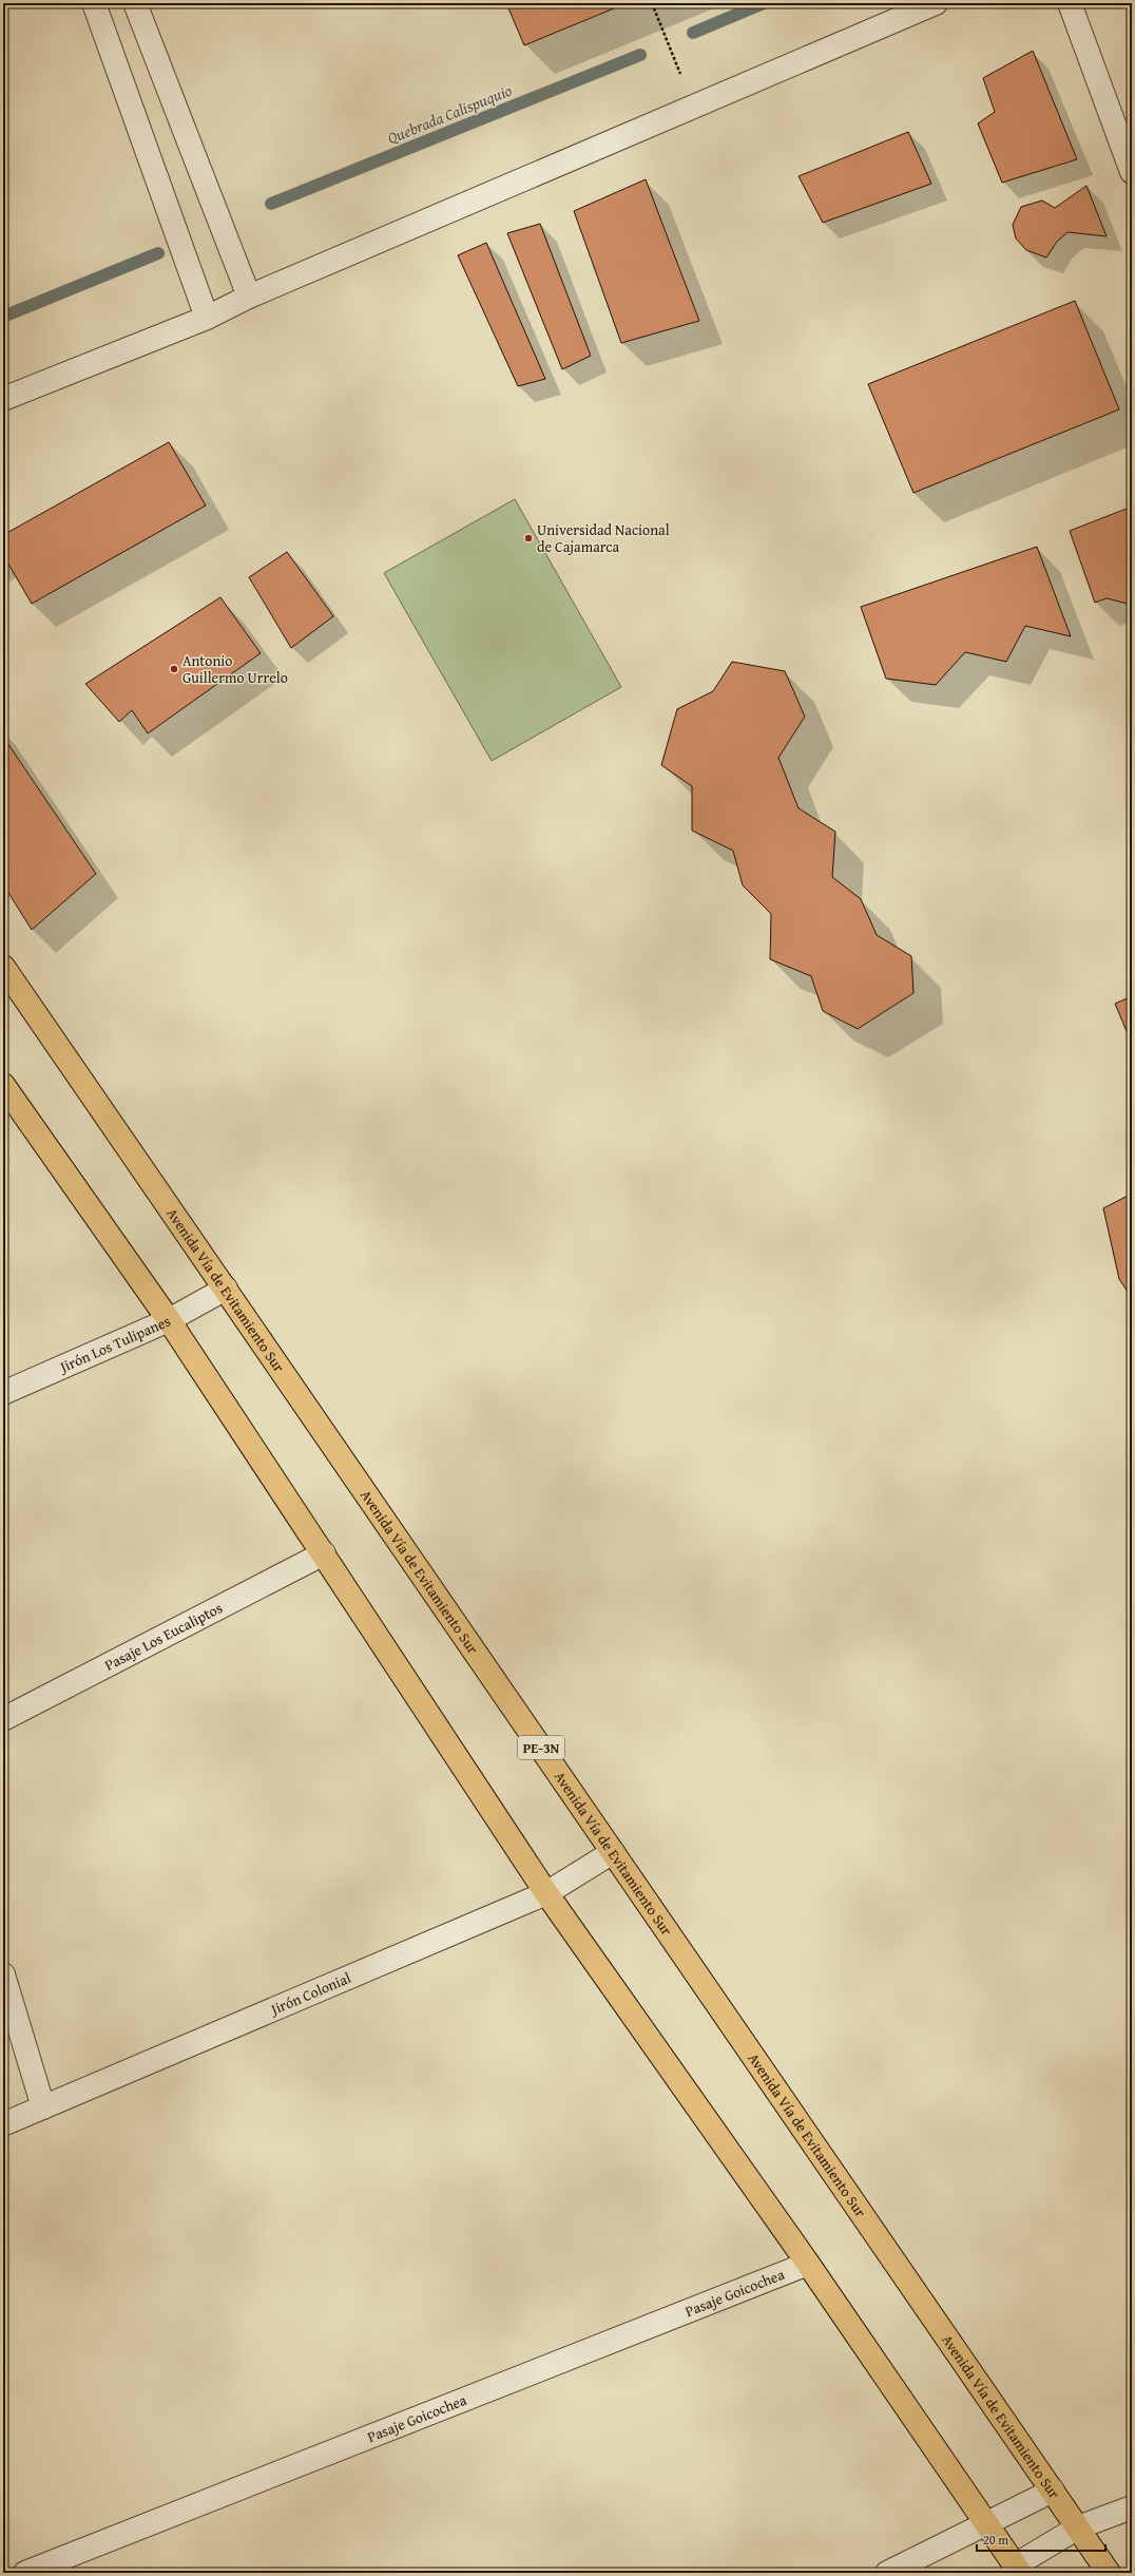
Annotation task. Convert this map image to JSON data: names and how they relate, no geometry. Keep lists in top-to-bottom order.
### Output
{
  "streets": {
    "highway": ["Avenida Vía de Evitamiento Sur", "PE-3N"],
    "street": [
      "Jirón Los Tulipanes",
      "Pasaje Los Eucaliptos",
      "Jirón Colonial",
      "Pasaje Goicochea"
    ]
  },
  "crossings": [
    ["Avenida Vía de Evitamiento Sur", "Jirón Los Tulipanes"],
    ["Avenida Vía de Evitamiento Sur", "Jirón Colonial"]
  ],
  "water": ["Quebrada Calispuquio"],
  "places": ["Universidad Nacional de Cajamarca", "Antonio Guillermo Urrelo"],
  "scale_bar": "20 m"
}
